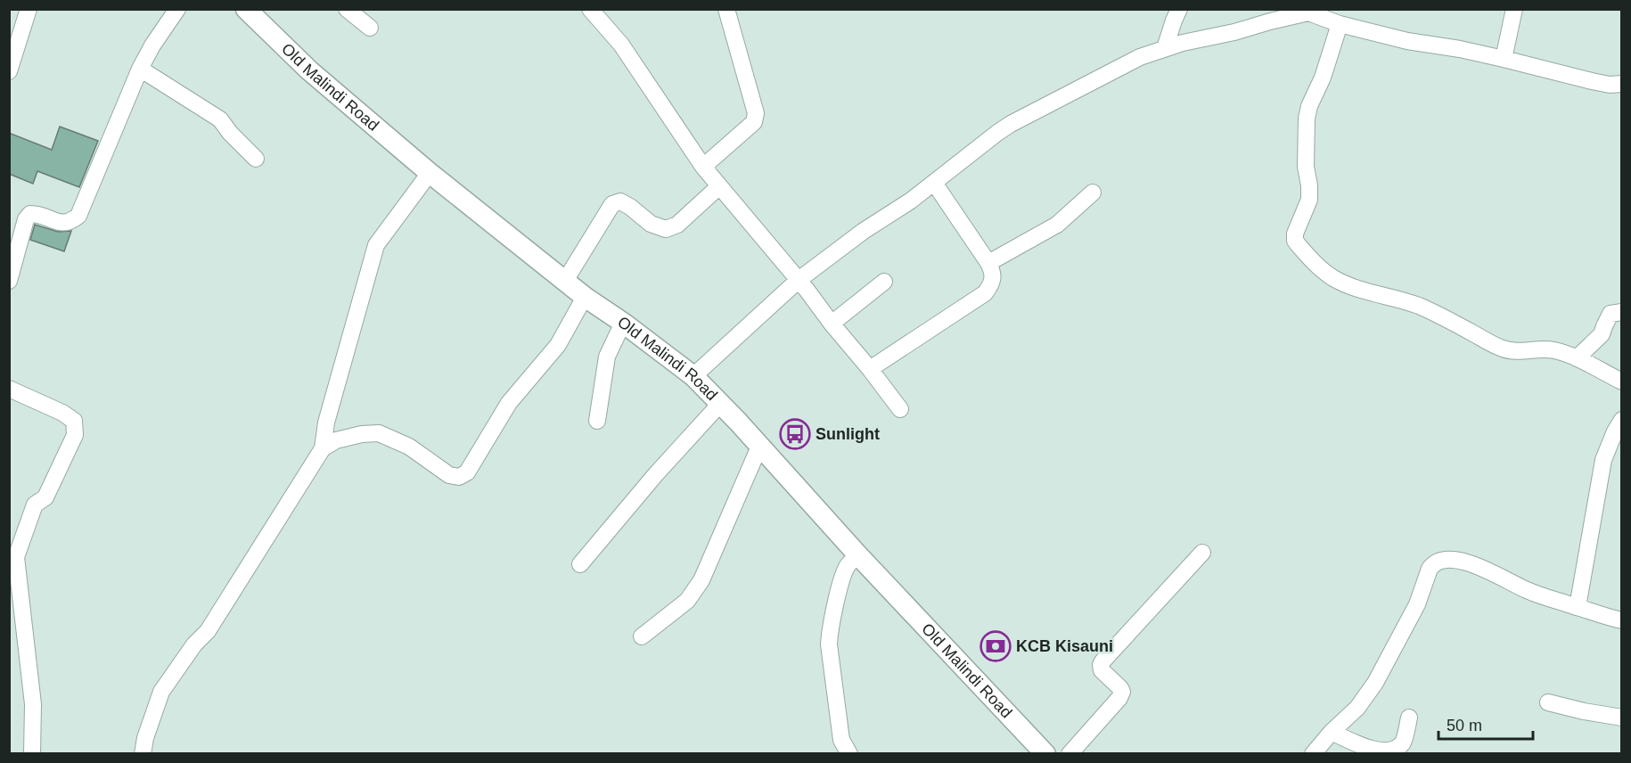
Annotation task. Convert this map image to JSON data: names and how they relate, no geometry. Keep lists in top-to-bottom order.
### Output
{
  "streets": {
    "main road": ["Old Malindi Road"]
  },
  "places": {
    "bus stop": ["Sunlight"],
    "bank": ["KCB Kisauni"]
  },
  "scale_bar": "50 m"
}
